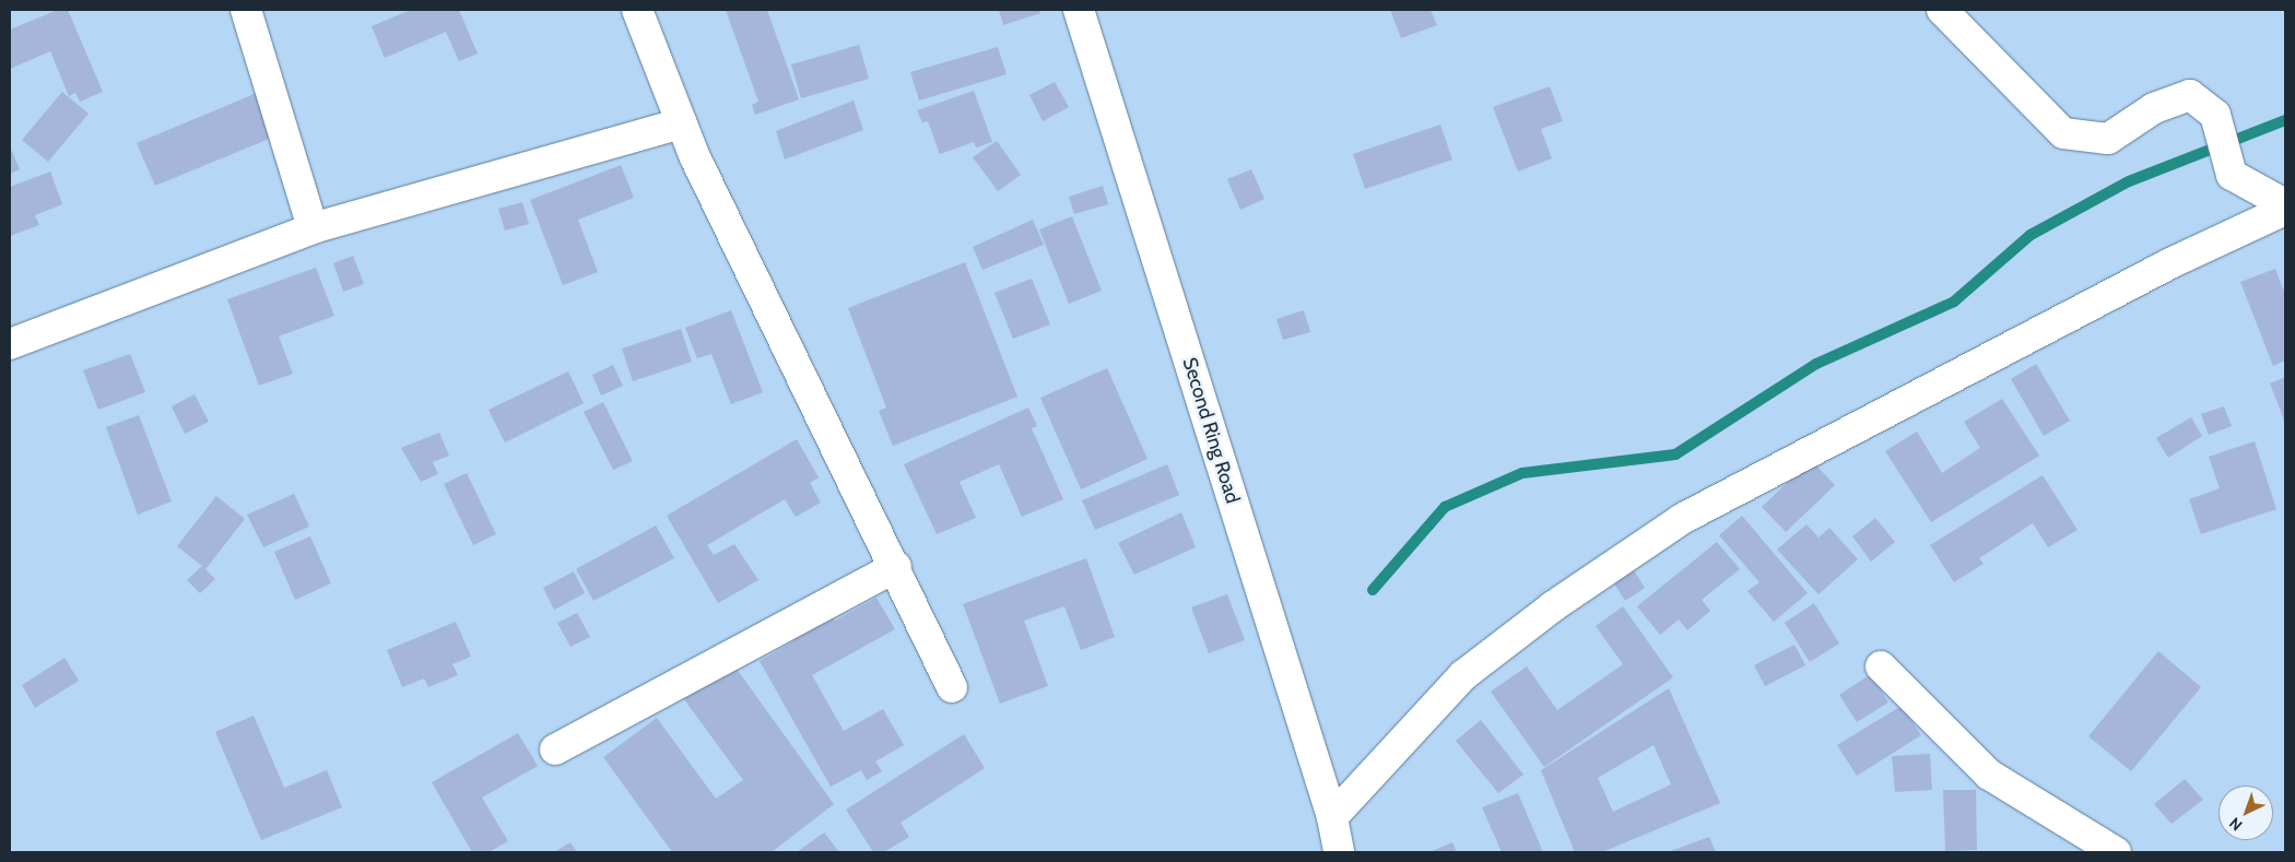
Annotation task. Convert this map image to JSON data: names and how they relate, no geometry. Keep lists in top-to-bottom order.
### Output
{
  "streets": {
    "street": ["Second Ring Road"]
  },
  "north": "bottom left"
}
